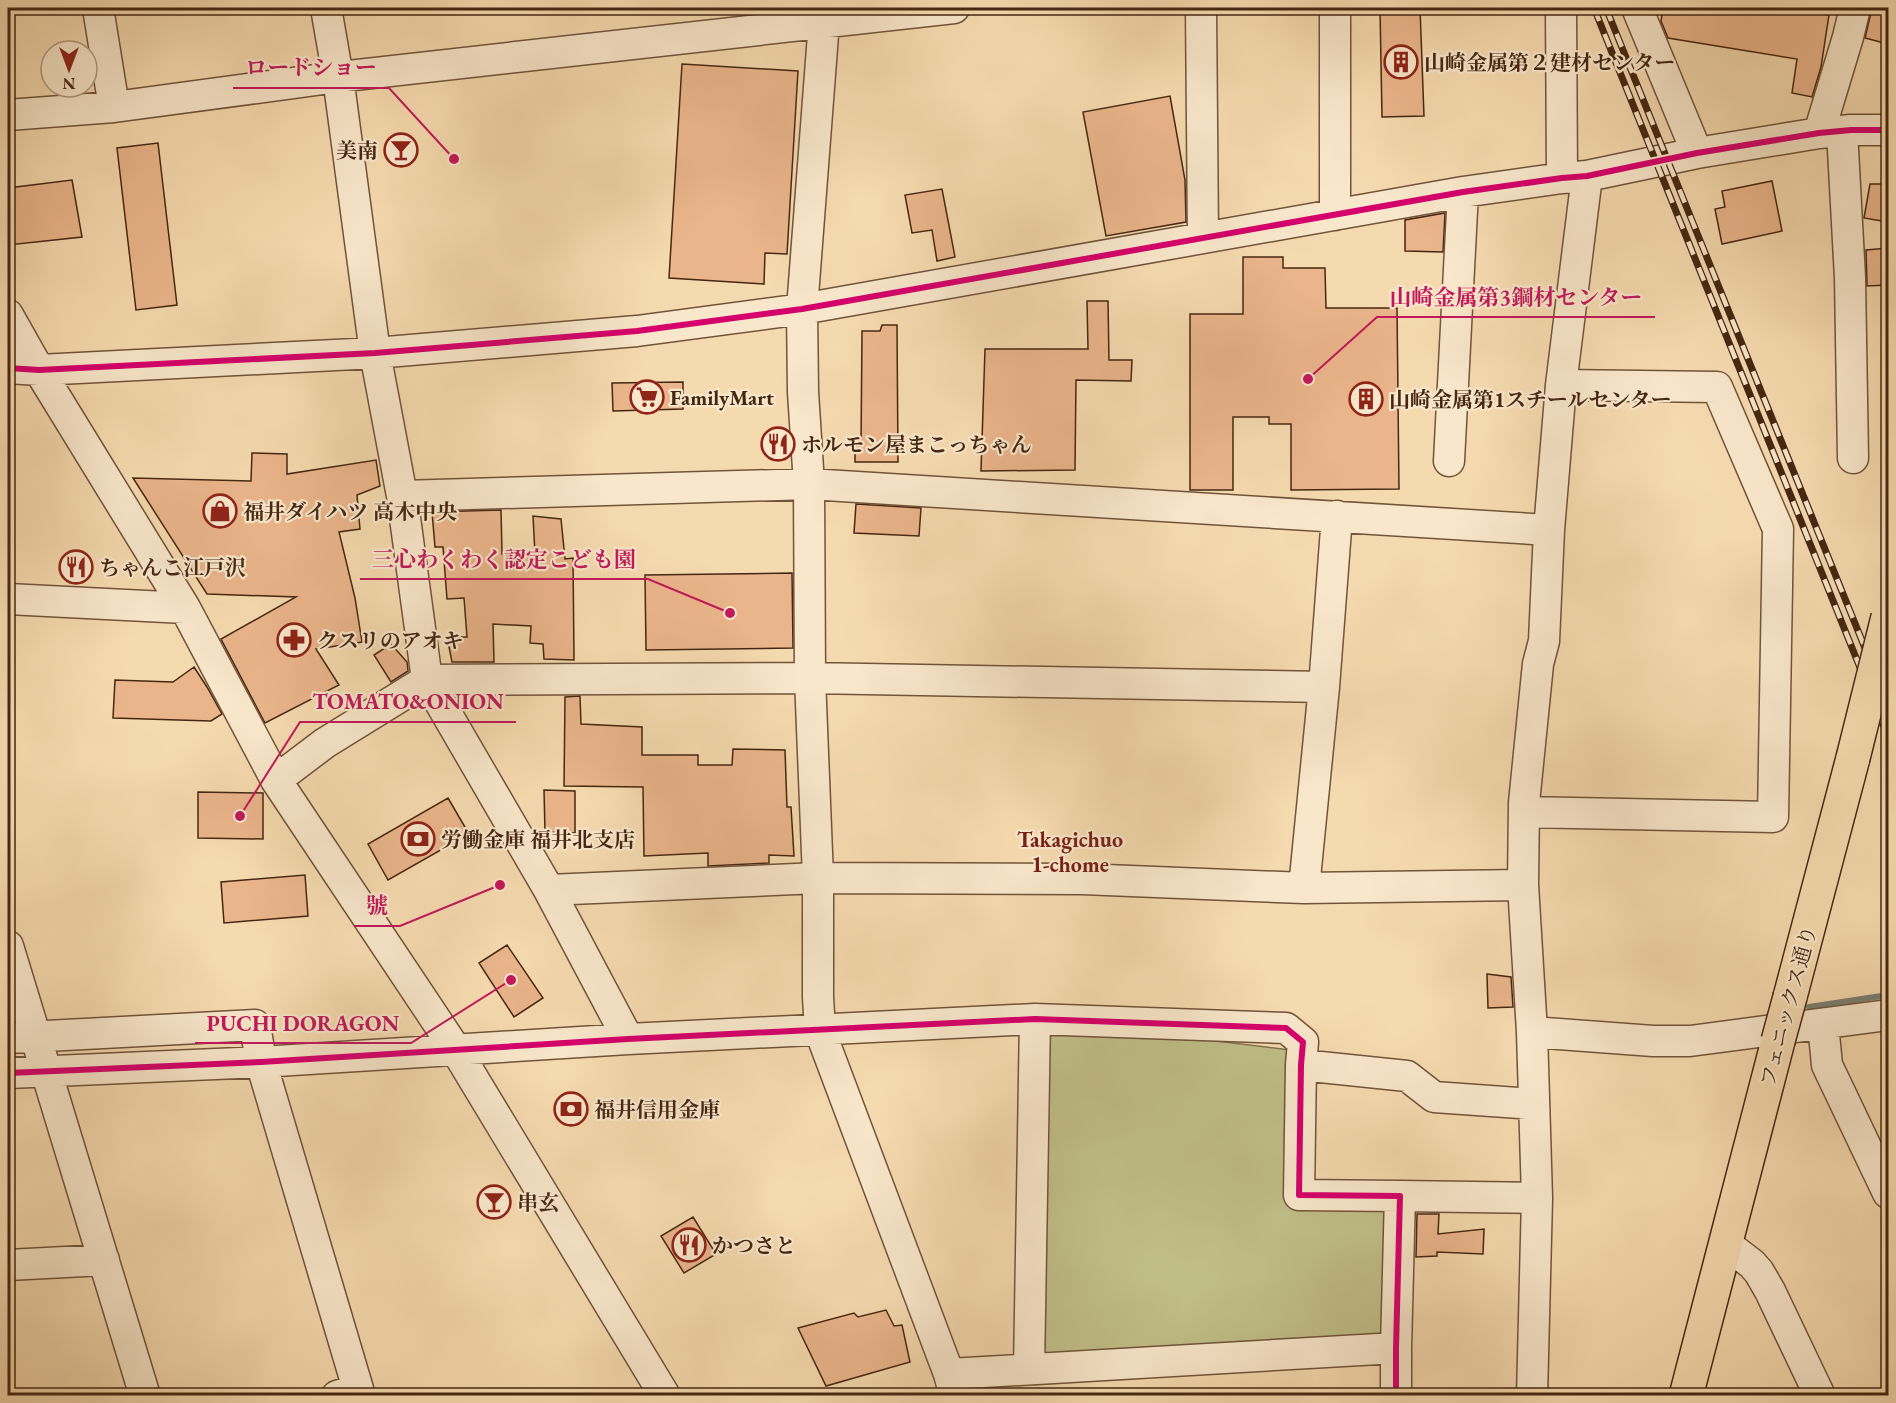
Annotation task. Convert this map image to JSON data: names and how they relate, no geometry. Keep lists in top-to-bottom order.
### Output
{
  "streets": {
    "main road": ["フェニックス通り"]
  },
  "districts": ["Takagichuo 1-chome"],
  "places": {
    "building": ["山崎金属第２建材センター", "山崎金属第1スチールセンター"],
    "bar": ["美南", "串玄"],
    "other": [
      "ロードショー",
      "山崎金属第3鋼材センター",
      "三心わくわく認定こども園",
      "TOMATO&ONION",
      "號",
      "PUCHI DORAGON"
    ],
    "supermarket": ["FamilyMart"],
    "restaurant": ["ホルモン屋まこっちゃん", "ちゃんこ江戸沢", "かつさと"],
    "shop": ["福井ダイハツ 高木中央"],
    "pharmacy": ["クスリのアオキ"],
    "bank": ["労働金庫 福井北支店", "福井信用金庫"]
  },
  "north": "bottom"
}
